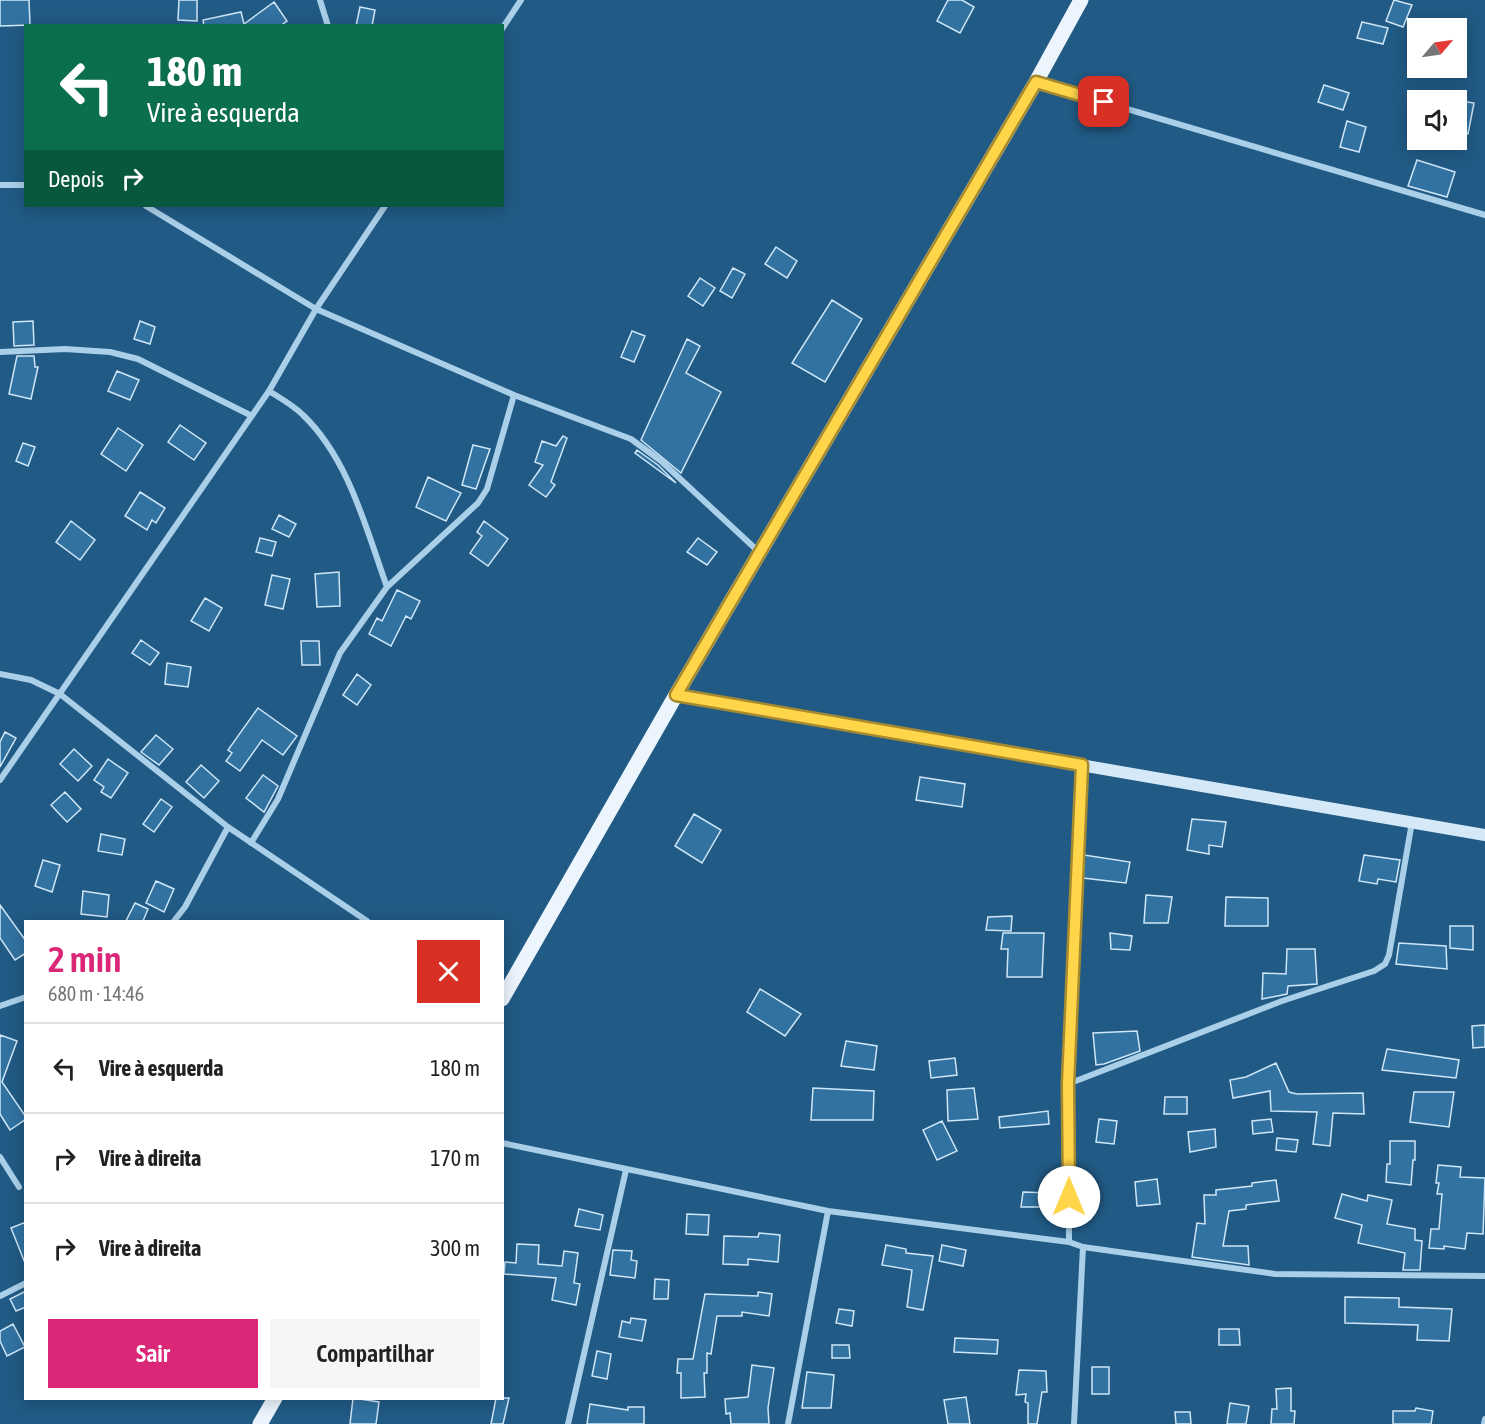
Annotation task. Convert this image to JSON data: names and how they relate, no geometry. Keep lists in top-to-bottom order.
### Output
{
  "north": "top right",
  "page": {
    "turn": ["180 m", "Vire à esquerda"],
    "then": "Depois",
    "heading": ["2 min", "680 m · 14:46"],
    "list": [
      {
        "name": "Vire à esquerda",
        "value": "180 m"
      },
      {
        "name": "Vire à direita",
        "value": "170 m"
      },
      {
        "name": "Vire à direita",
        "value": "300 m"
      }
    ],
    "buttons": ["Sair", "Compartilhar"]
  }
}
